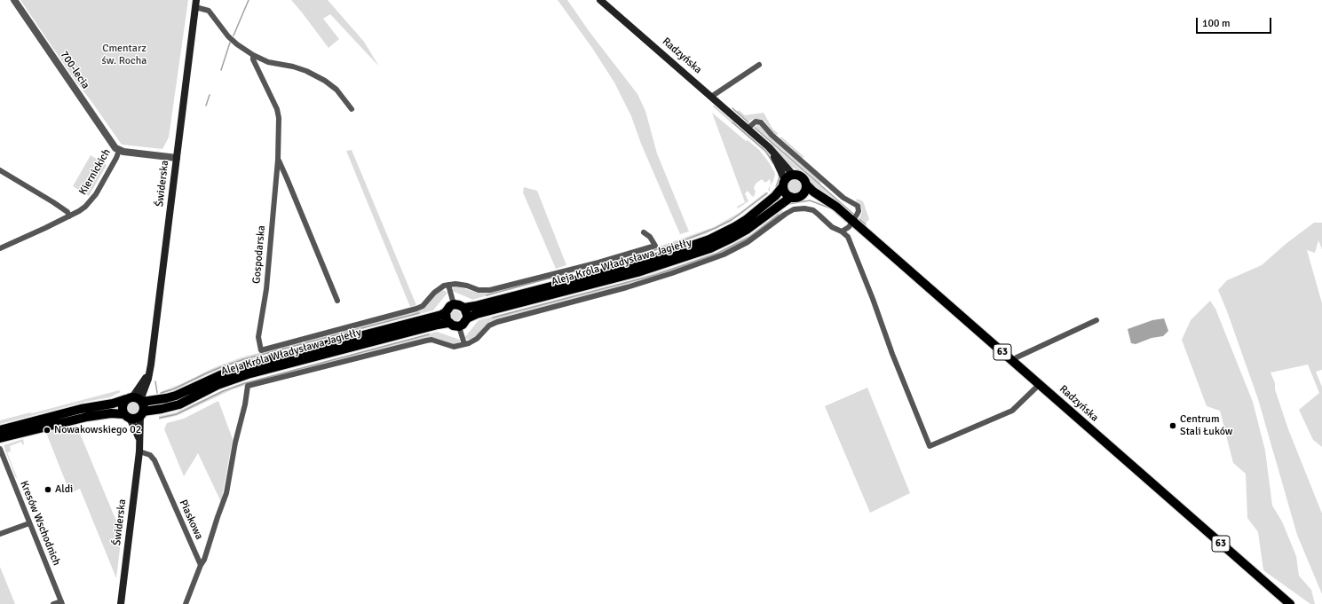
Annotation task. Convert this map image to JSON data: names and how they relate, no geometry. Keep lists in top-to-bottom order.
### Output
{
  "streets": {
    "main road": [
      "Radzyńska",
      "Świderska",
      "Aleja Króla Władysława Jagiełły",
      "63"
    ],
    "street": [
      "700-lecia",
      "Kiernickich",
      "Gospodarska",
      "Piaskowa",
      "Kresów Wschodnich"
    ]
  },
  "crossings": [
    ["Radzyńska", "Aleja Króla Władysława Jagiełły"],
    ["Radzyńska", "63"],
    ["700-lecia", "Kiernickich"],
    ["Kiernickich", "Świderska"],
    ["Świderska", "Aleja Króla Władysława Jagiełły"],
    ["Świderska", "Piaskowa"],
    ["Aleja Króla Władysława Jagiełły", "63"]
  ],
  "parks": ["Cmentarz św. Rocha"],
  "places": ["Centrum Stali Łuków", "Nowakowskiego 02", "Aldi"],
  "scale_bar": "100 m"
}
